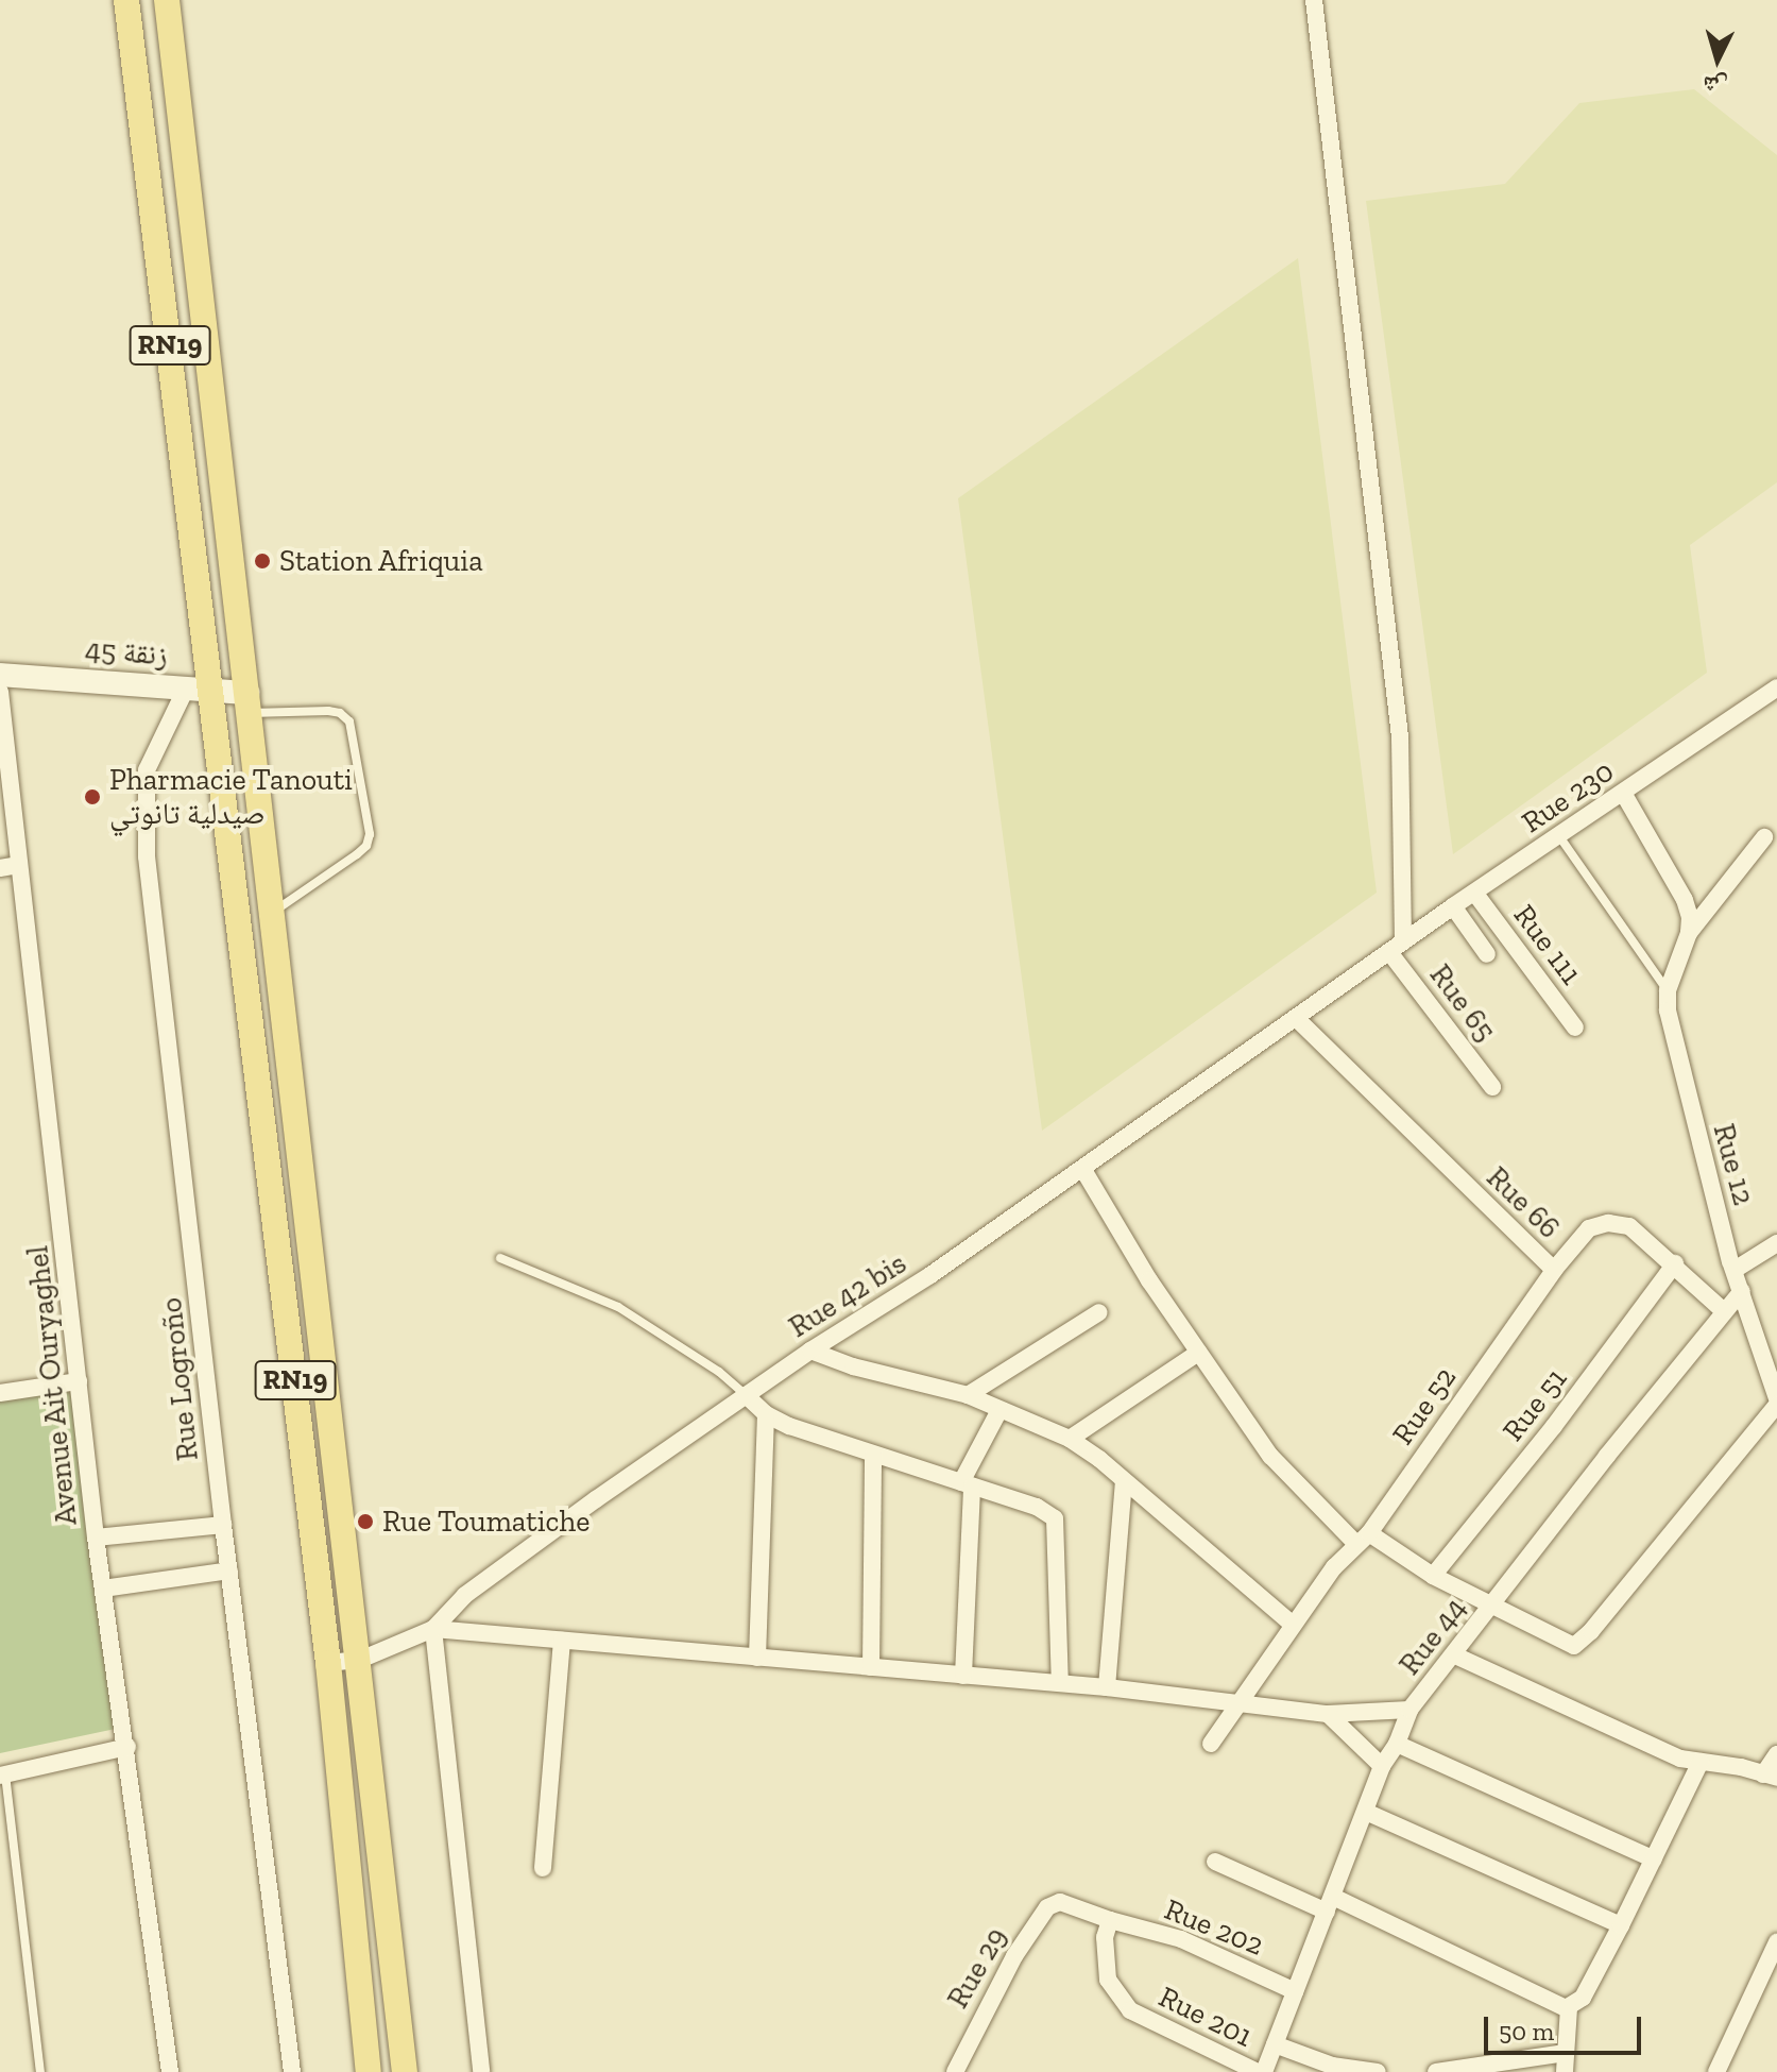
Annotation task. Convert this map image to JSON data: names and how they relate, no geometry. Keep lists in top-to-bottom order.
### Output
{
  "streets": {
    "main road": ["RN19"],
    "street": [
      "زنقة 45",
      "Rue 230",
      "Rue 111",
      "Rue 65",
      "Rue 12",
      "Rue 66",
      "Rue 42 bis",
      "Rue Logroño",
      "Avenue Ait Ouryaghel",
      "Rue 51",
      "Rue 52",
      "Rue 44",
      "Rue 202",
      "Rue 29",
      "Rue 201"
    ]
  },
  "crossings": [
    ["RN19", "زنقة 45"],
    ["RN19", "Rue 42 bis"],
    ["RN19", "Rue Logroño"],
    ["زنقة 45", "Rue Logroño"],
    ["Rue 230", "Rue 111"],
    ["Rue 230", "Rue 65"],
    ["Rue 230", "Rue 42 bis"],
    ["Rue 65", "Rue 42 bis"],
    ["Rue 12", "Rue 44"],
    ["Rue 66", "Rue 42 bis"],
    ["Rue 66", "Rue 51"],
    ["Rue 66", "Rue 52"],
    ["Rue 66", "Rue 44"],
    ["Rue 44", "Rue 202"],
    ["Rue 202", "Rue 29"],
    ["Rue 202", "Rue 201"],
    ["Rue 29", "Rue 201"]
  ],
  "places": ["Station Afriquia", "Pharmacie Tanouti صيدلية تانوتي", "Rue Toumatiche"],
  "scale_bar": "50 m",
  "north": "bottom"
}
